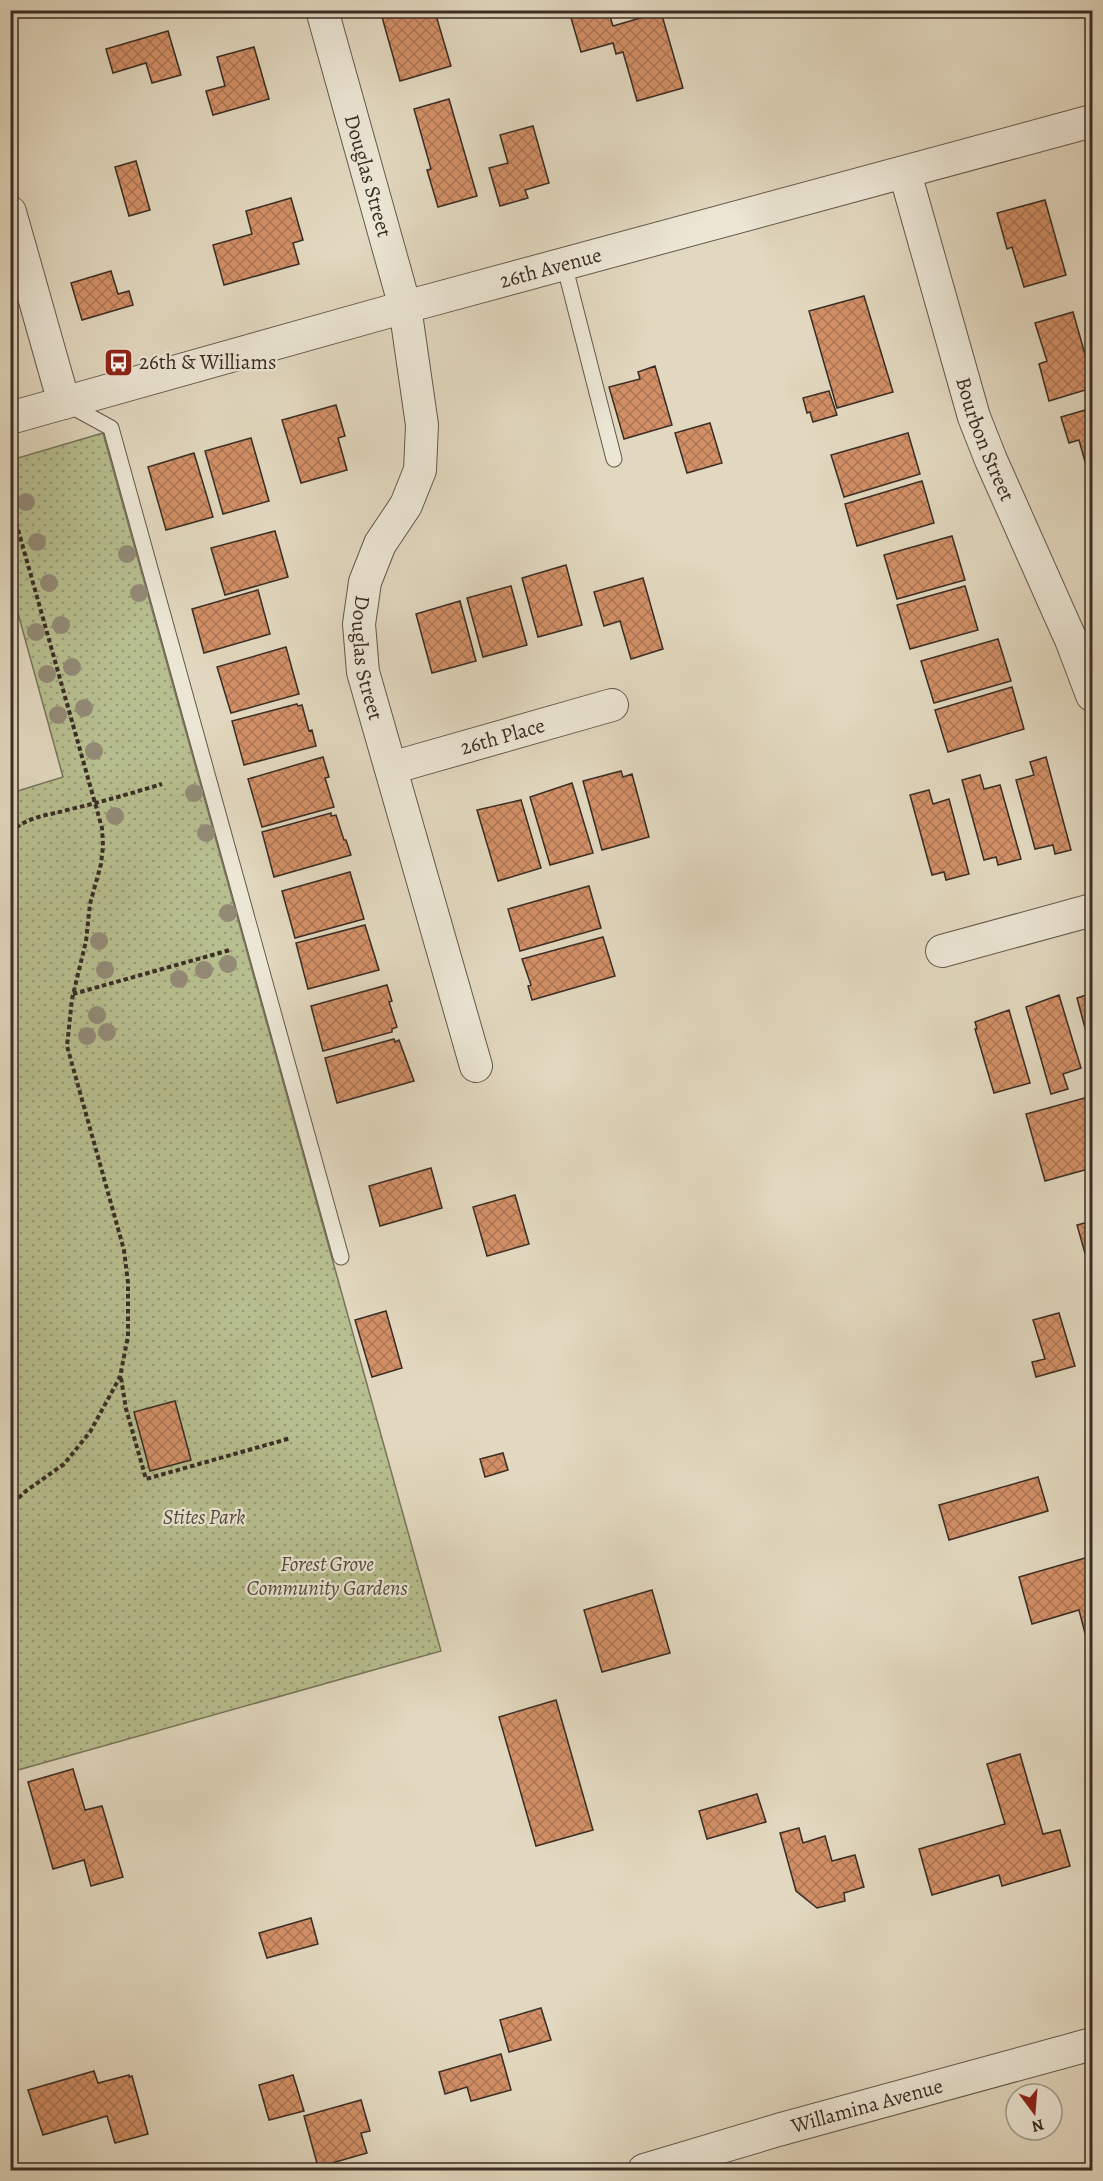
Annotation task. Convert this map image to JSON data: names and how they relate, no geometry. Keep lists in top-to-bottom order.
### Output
{
  "streets": {
    "street": [
      "Douglas Street",
      "26th Avenue",
      "Bourbon Street",
      "26th Place",
      "Willamina Avenue"
    ]
  },
  "crossings": [
    ["Douglas Street", "26th Avenue"],
    ["Douglas Street", "26th Place"],
    ["26th Avenue", "Bourbon Street"]
  ],
  "parks": ["Stites Park", "Forest Grove Community Gardens"],
  "places": {
    "bus stop": ["26th & Williams"]
  },
  "north": "bottom"
}
